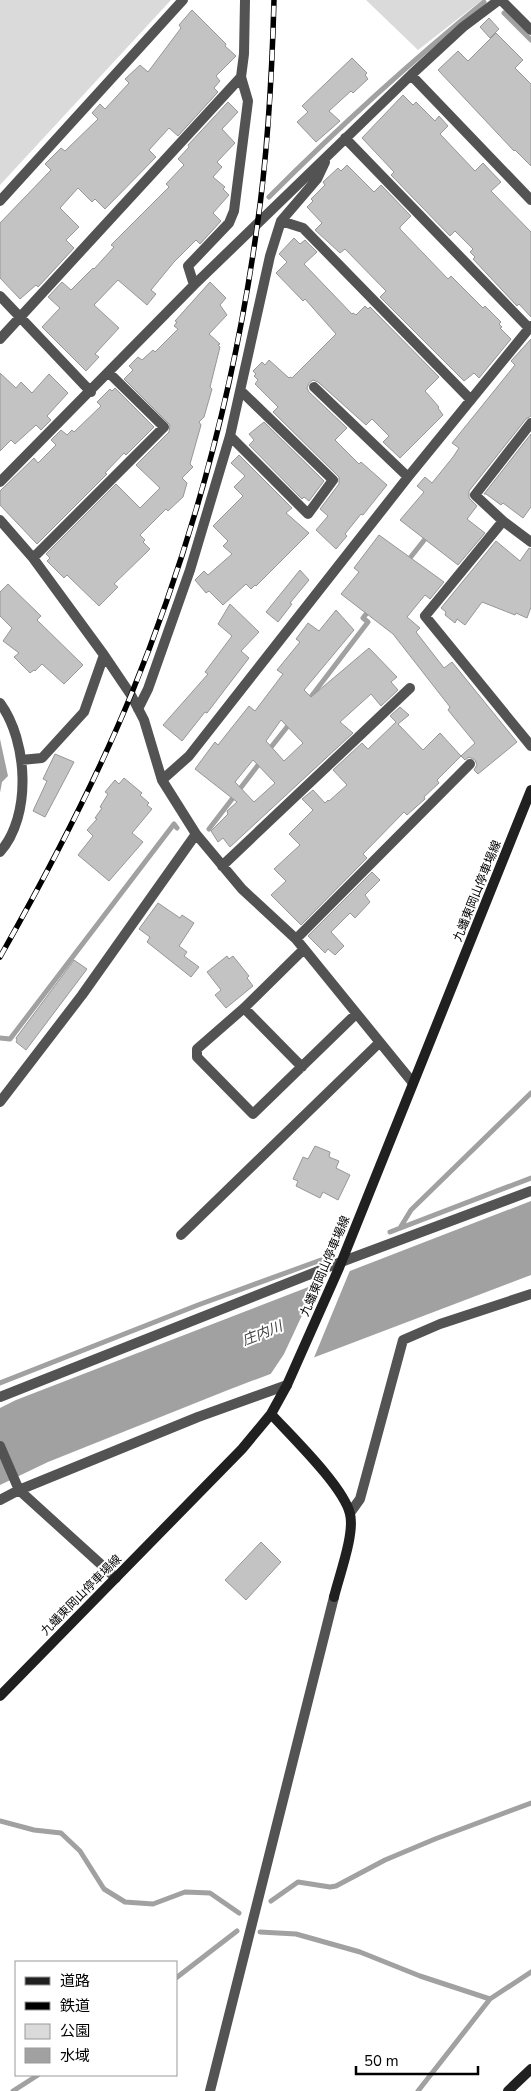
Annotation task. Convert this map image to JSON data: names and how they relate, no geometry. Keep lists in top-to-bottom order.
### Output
{
  "streets": {
    "main road": ["九蟠東岡山停車場線"]
  },
  "water": ["庄内川"],
  "legend": [
    "道路",
    "鉄道",
    "公園",
    "水域"
  ],
  "scale_bar": "50 m"
}
